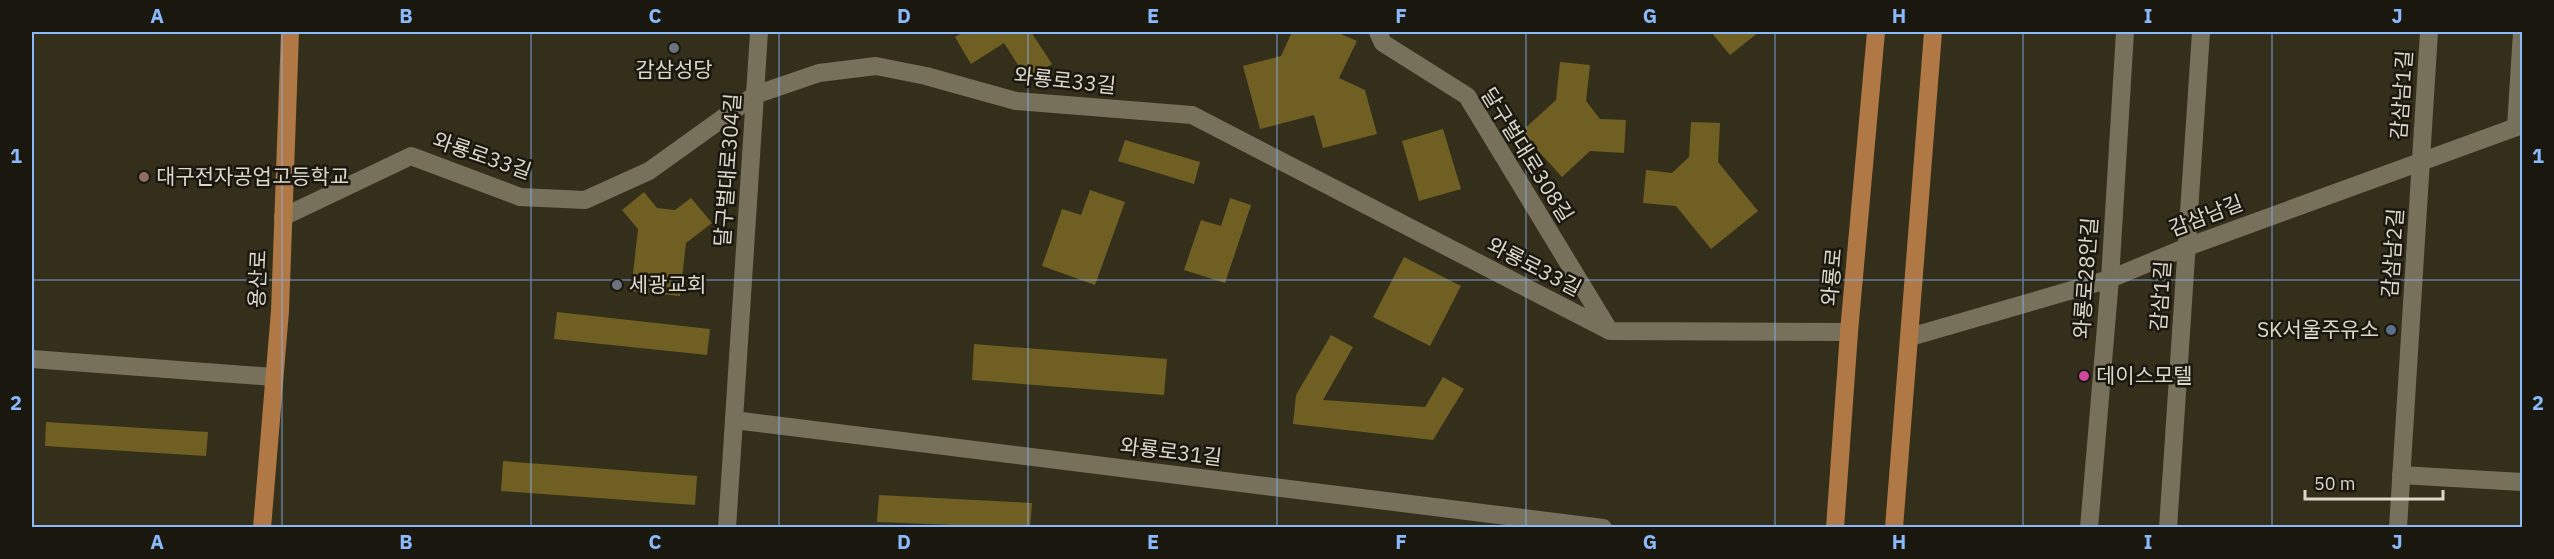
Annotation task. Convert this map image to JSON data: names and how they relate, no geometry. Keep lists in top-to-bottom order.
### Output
{
  "streets": {
    "main road": ["와룡로", "용산로"],
    "street": [
      "와룡로33길",
      "감삼남1길",
      "달구벌대로308길",
      "달구벌대로304길",
      "감삼남길",
      "감삼남2길",
      "와룡로28안길",
      "감삼1길",
      "와룡로31길"
    ]
  },
  "crossings": [
    ["와룡로33길", "달구벌대로308길"],
    ["와룡로33길", "달구벌대로304길"],
    ["와룡로33길", "와룡로"],
    ["와룡로33길", "용산로"],
    ["감삼남1길", "감삼남길"],
    ["감삼남1길", "감삼남2길"],
    ["달구벌대로304길", "와룡로31길"],
    ["감삼남길", "감삼남2길"],
    ["감삼남길", "와룡로28안길"],
    ["감삼남길", "감삼1길"]
  ],
  "places": [
    "감삼성당",
    "대구전자공업고등학교",
    "세광교회",
    "SK서울주유소",
    "데이스모텔"
  ],
  "scale_bar": "50 m",
  "grid": {
    "columns": [
      "A",
      "B",
      "C",
      "D",
      "E",
      "F",
      "G",
      "H",
      "I",
      "J"
    ],
    "rows": ["1", "2"]
  }
}
